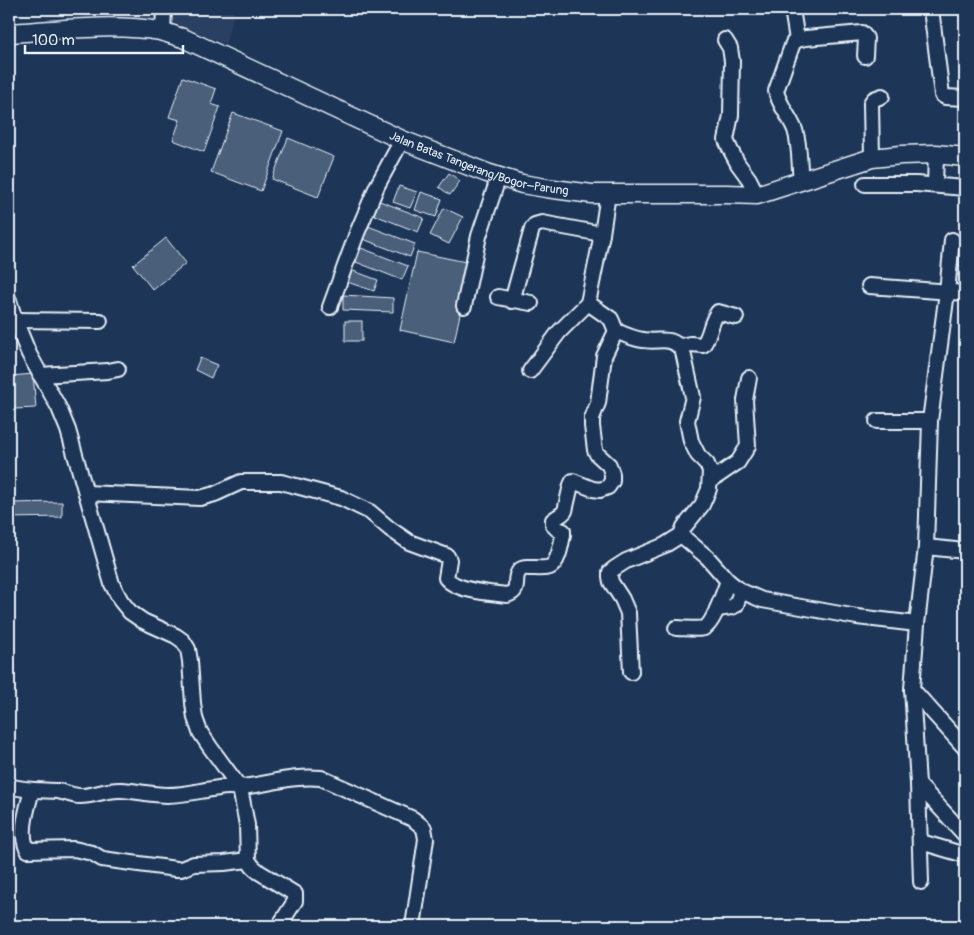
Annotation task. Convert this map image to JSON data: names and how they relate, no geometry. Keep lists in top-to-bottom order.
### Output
{
  "streets": {
    "main road": ["Jalan Batas Tangerang/Bogor–Parung"]
  },
  "scale_bar": "100 m"
}
